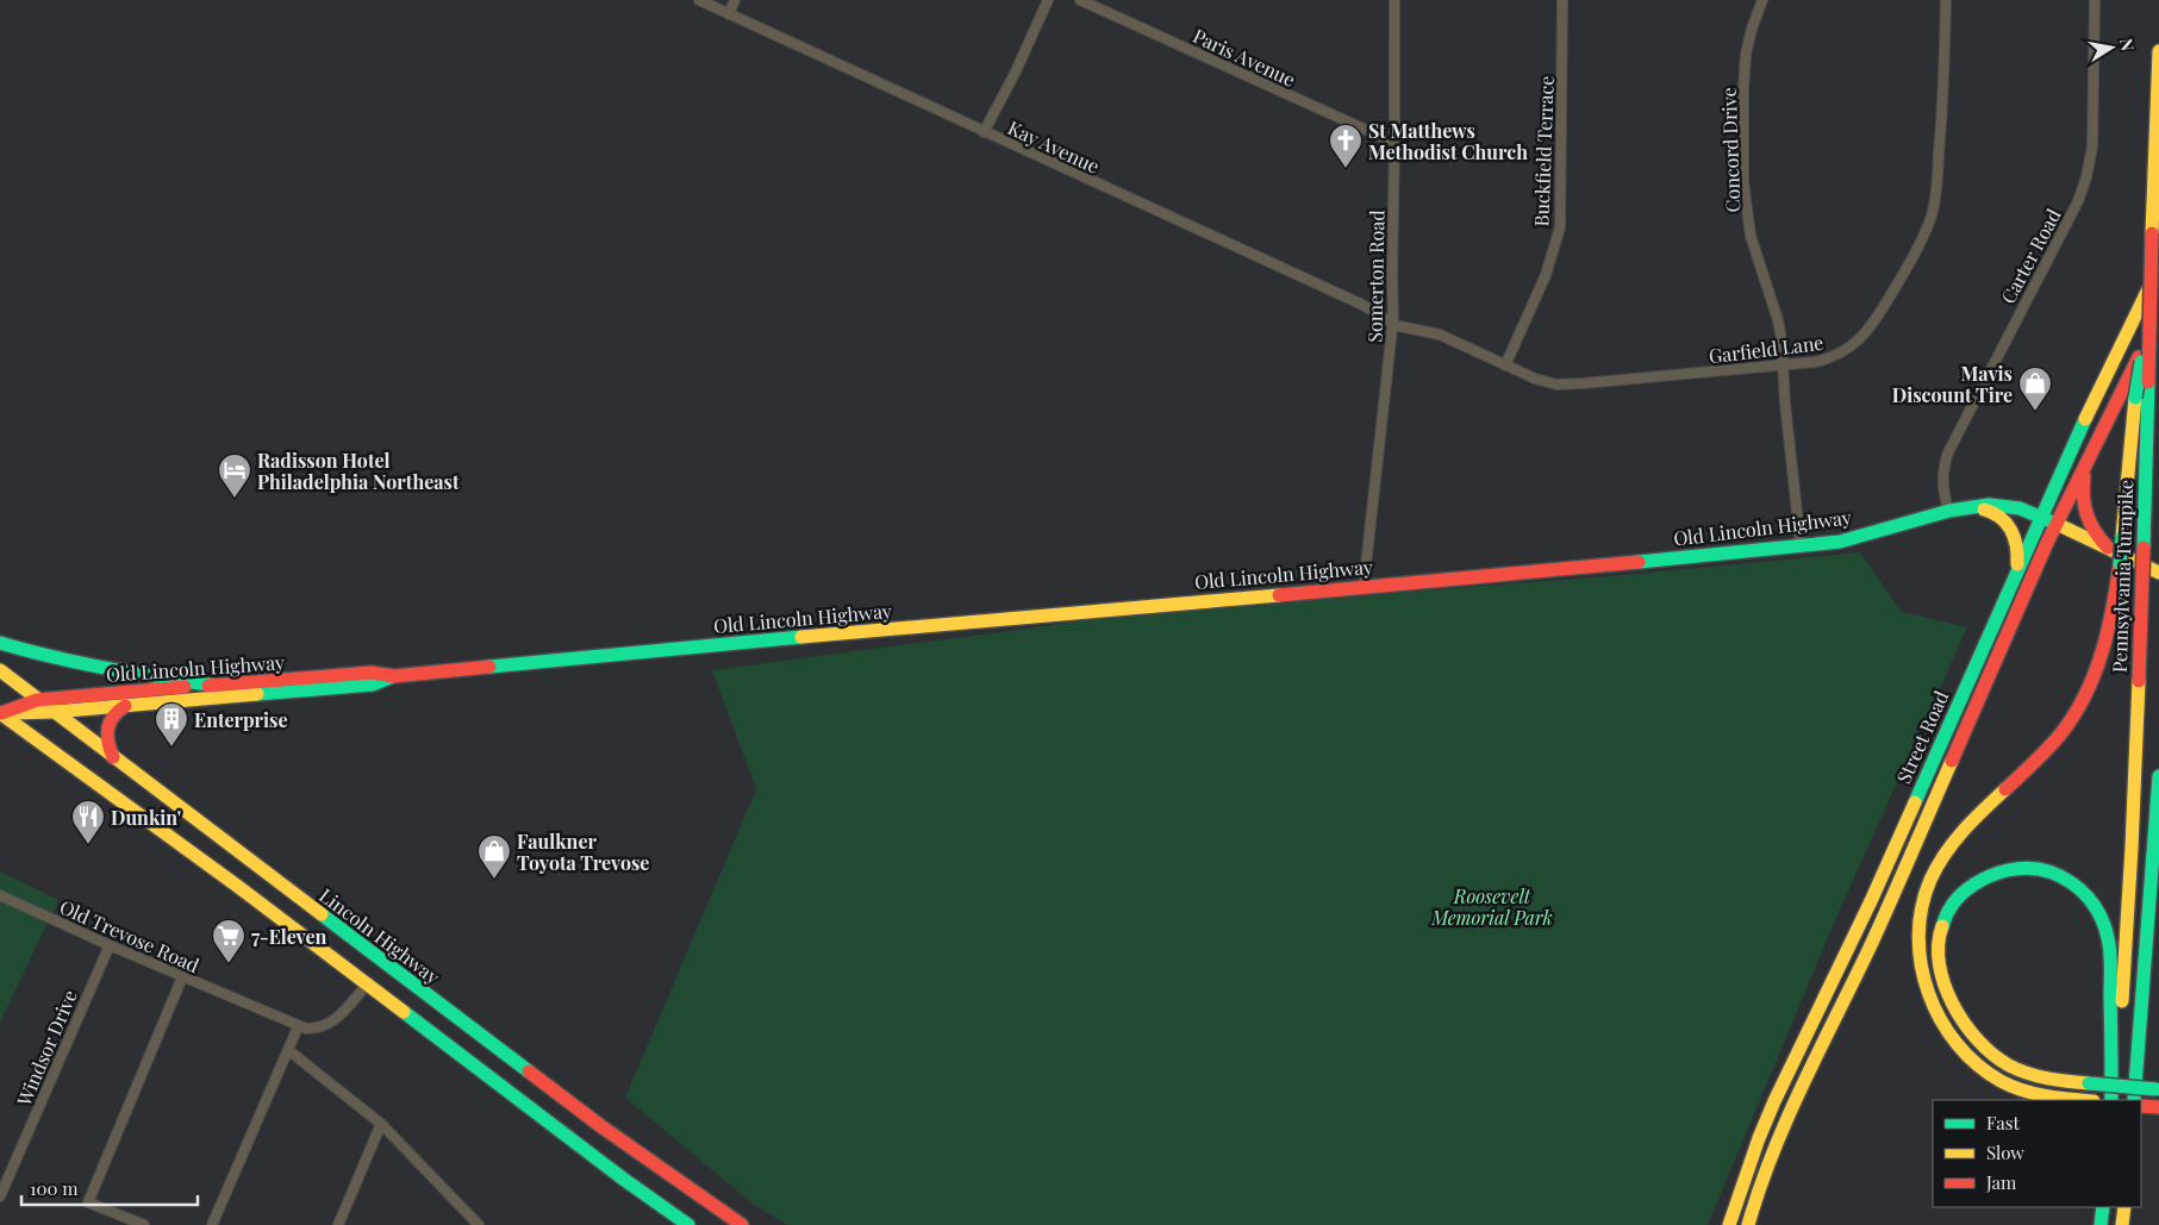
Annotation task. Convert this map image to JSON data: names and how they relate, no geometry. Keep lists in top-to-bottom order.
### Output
{
  "streets": {
    "main road": [
      "Old Lincoln Highway",
      "Pennsylvania Turnpike",
      "Street Road",
      "Lincoln Highway"
    ],
    "street": [
      "Paris Avenue",
      "Kay Avenue",
      "Concord Drive",
      "Buckfield Terrace",
      "Carter Road",
      "Somerton Road",
      "Garfield Lane",
      "Old Trevose Road",
      "Windsor Drive"
    ]
  },
  "crossings": [
    ["Paris Avenue", "Somerton Road"],
    ["Kay Avenue", "Somerton Road"],
    ["Kay Avenue", "Garfield Lane"],
    ["Concord Drive", "Garfield Lane"],
    ["Concord Drive", "Old Lincoln Highway"],
    ["Buckfield Terrace", "Garfield Lane"],
    ["Carter Road", "Old Lincoln Highway"],
    ["Somerton Road", "Garfield Lane"],
    ["Somerton Road", "Old Lincoln Highway"],
    ["Old Lincoln Highway", "Street Road"],
    ["Old Lincoln Highway", "Lincoln Highway"],
    ["Pennsylvania Turnpike", "Street Road"],
    ["Old Trevose Road", "Windsor Drive"]
  ],
  "parks": ["Roosevelt Memorial Park"],
  "places": {
    "church": ["St Matthews Methodist Church"],
    "shop": ["Mavis Discount Tire", "Faulkner Toyota Trevose"],
    "hotel": ["Radisson Hotel Philadelphia Northeast"],
    "building": ["Enterprise"],
    "restaurant": ["Dunkin'"],
    "supermarket": ["7-Eleven"]
  },
  "legend": ["Fast", "Slow", "Jam"],
  "scale_bar": "100 m",
  "north": "right"
}
